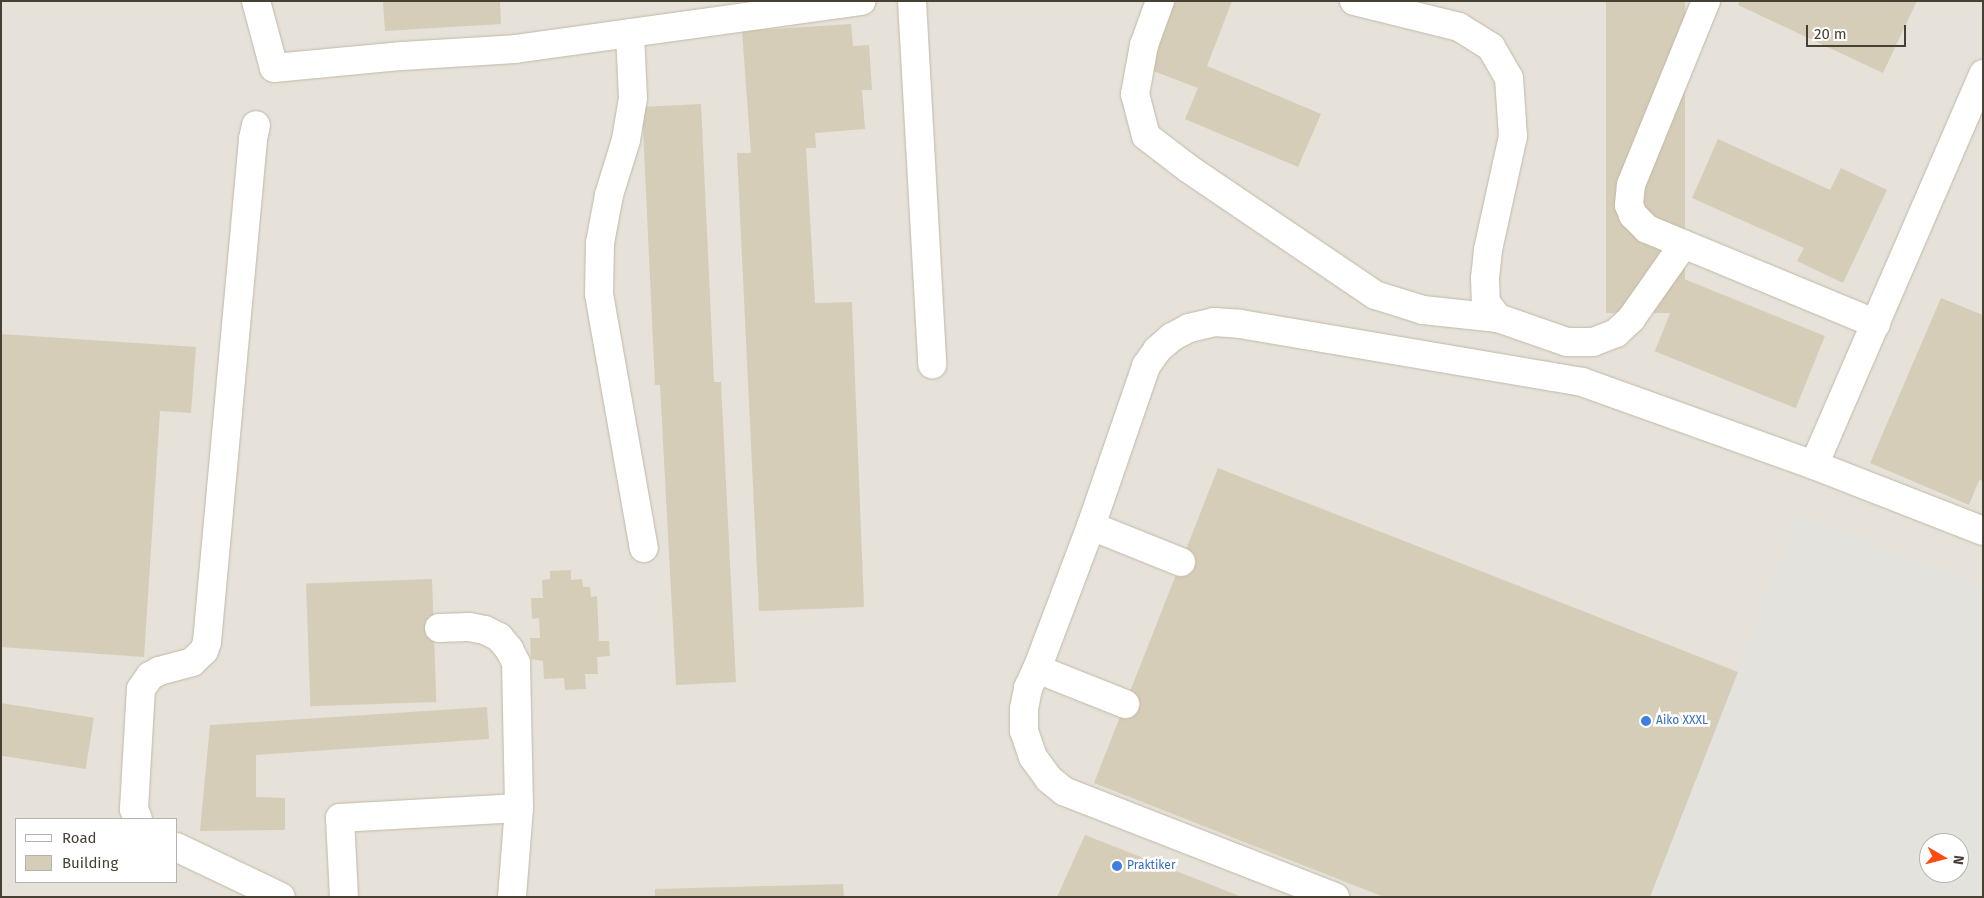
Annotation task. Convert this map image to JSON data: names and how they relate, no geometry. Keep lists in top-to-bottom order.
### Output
{
  "places": ["Aiko XXXL", "Praktiker"],
  "legend": ["Road", "Building"],
  "scale_bar": "20 m",
  "north": "right"
}
